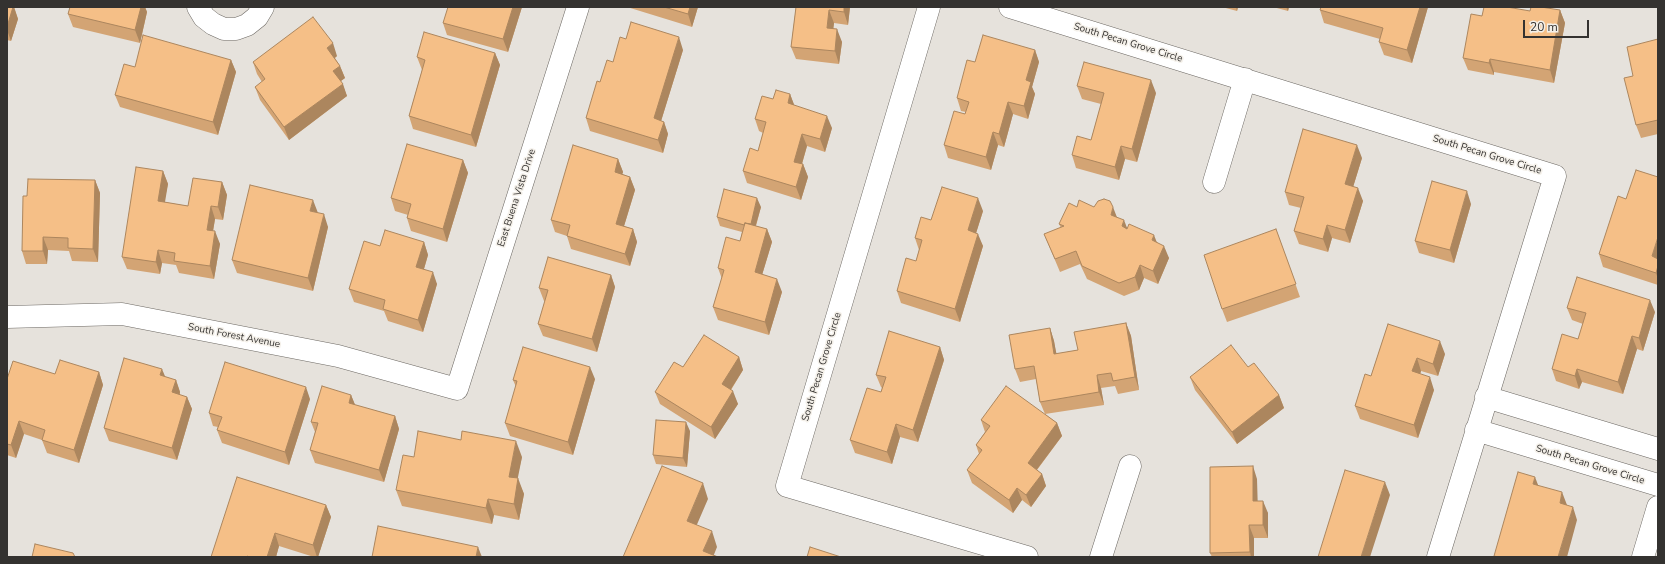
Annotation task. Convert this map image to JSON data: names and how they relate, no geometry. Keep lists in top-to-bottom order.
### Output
{
  "streets": {
    "street": ["South Pecan Grove Circle", "East Buena Vista Drive", "South Forest Avenue"]
  },
  "crossings": [
    ["East Buena Vista Drive", "South Forest Avenue"]
  ],
  "scale_bar": "20 m"
}
